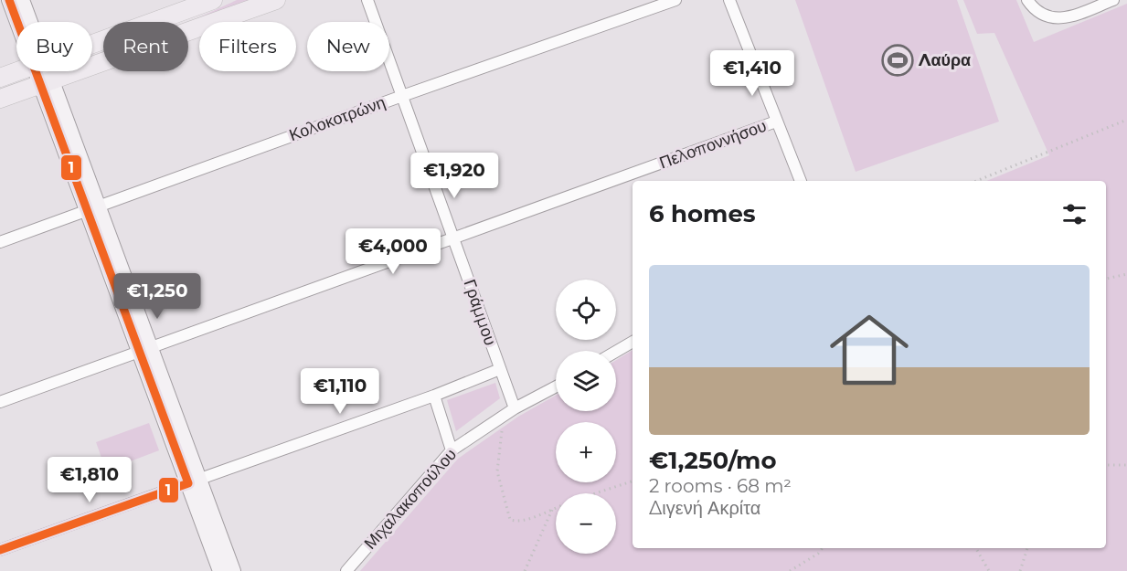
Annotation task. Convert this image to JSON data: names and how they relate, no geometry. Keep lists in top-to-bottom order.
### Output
{
  "streets": {
    "street": [
      "Κολοκοτρώνη",
      "Πελοποννήσου",
      "Γράμμου",
      "Μιχαλακοπούλου"
    ]
  },
  "crossings": [
    ["Κολοκοτρώνη", "Γράμμου"],
    ["Πελοποννήσου", "Γράμμου"],
    ["Γράμμου", "Μιχαλακοπούλου"]
  ],
  "places": {
    "sports": ["Λαύρα"]
  },
  "lines": ["transit line 1"],
  "page": {
    "chip": [
      "Buy",
      "Rent",
      "Filters",
      "New"
    ],
    "price": [
      "€1,410",
      "€1,920",
      "€4,000",
      "€1,250",
      "€1,110",
      "€1,810"
    ],
    "heading": "6 homes",
    "list": [
      {
        "name": "€1,250/mo",
        "note": "2 rooms · 68 m² · Διγενή Ακρίτα"
      }
    ],
    "map_buttons": ["+", "−"]
  }
}
